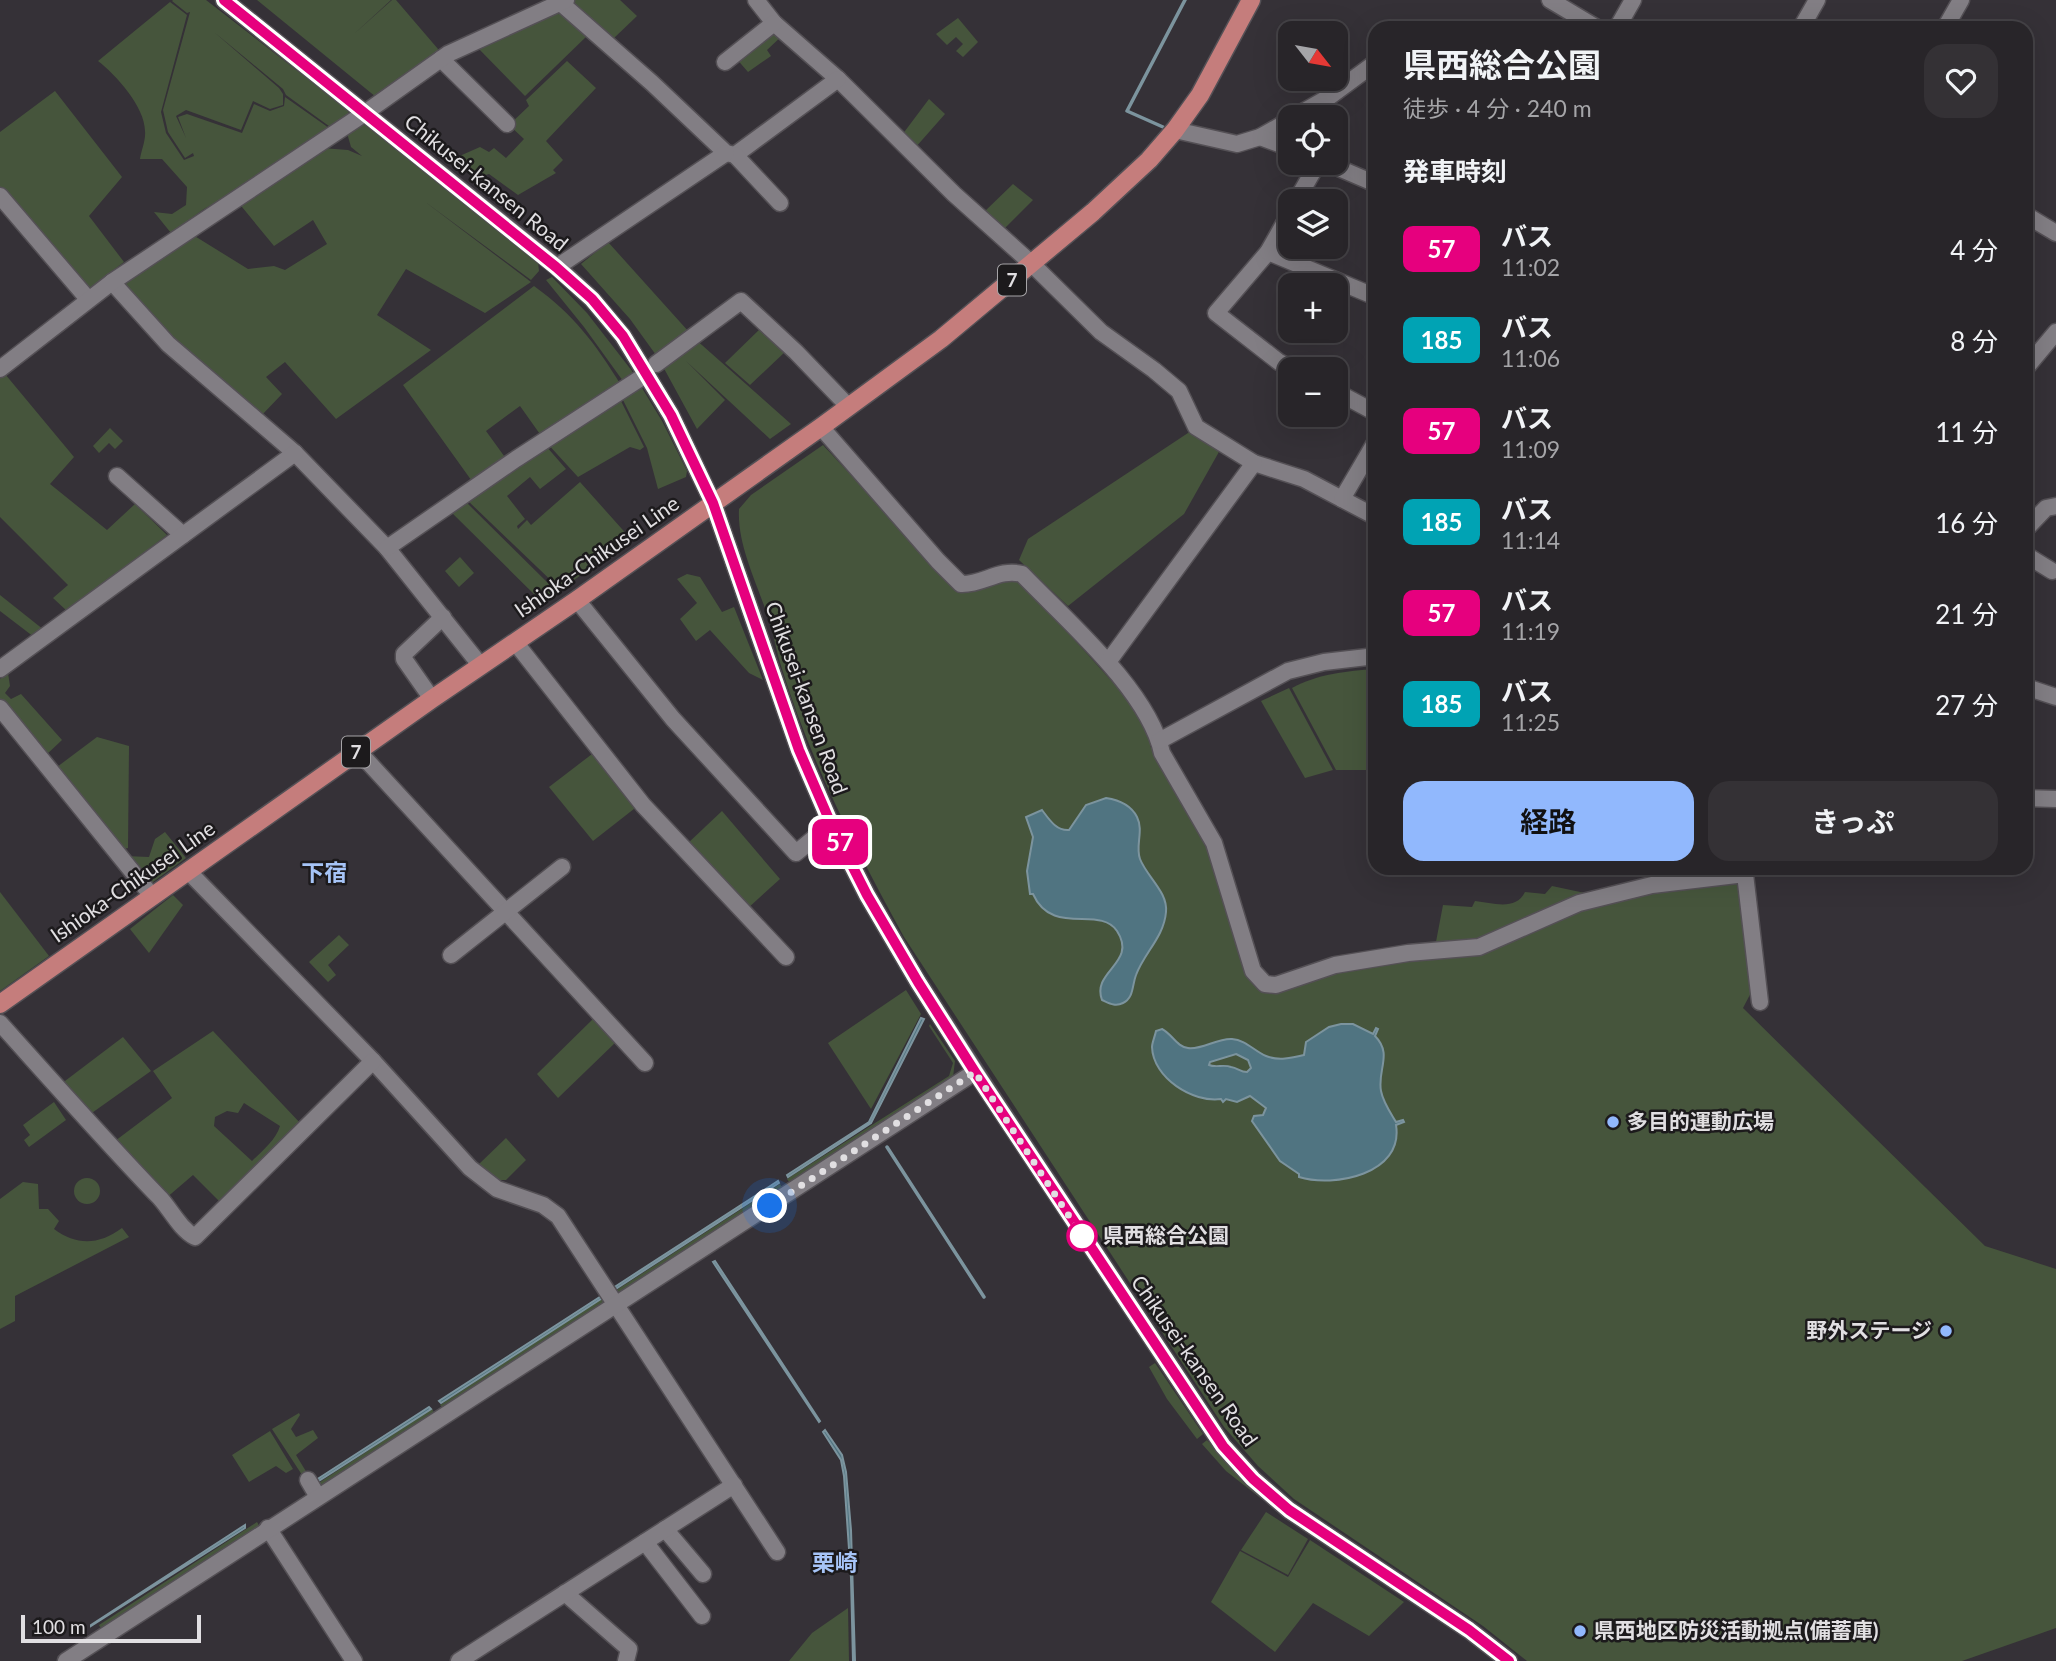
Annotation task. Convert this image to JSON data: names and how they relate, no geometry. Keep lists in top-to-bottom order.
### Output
{
  "streets": {
    "main road": ["7", "Ishioka-Chikusei Line"],
    "street": ["Chikusei-kansen Road"]
  },
  "crossings": [
    ["Chikusei-kansen Road", "Ishioka-Chikusei Line"]
  ],
  "districts": ["下宿", "栗崎"],
  "places": [
    "多目的運動広場",
    "県西総合公園",
    "野外ステージ",
    "県西地区防災活動拠点(備蓄庫)"
  ],
  "lines": ["bus line 57"],
  "scale_bar": "100 m",
  "north": "bottom right",
  "page": {
    "on_map": "57",
    "map_buttons": ["+", "−"],
    "heading": [
      ["県西総合公園", "徒歩 · 4 分 · 240 m"],
      "発車時刻"
    ],
    "list": [
      {
        "mark": "57",
        "name": "バス",
        "note": "11:02",
        "value": "4 分"
      },
      {
        "mark": "185",
        "name": "バス",
        "note": "11:06",
        "value": "8 分"
      },
      {
        "mark": "57",
        "name": "バス",
        "note": "11:09",
        "value": "11 分"
      },
      {
        "mark": "185",
        "name": "バス",
        "note": "11:14",
        "value": "16 分"
      },
      {
        "mark": "57",
        "name": "バス",
        "note": "11:19",
        "value": "21 分"
      },
      {
        "mark": "185",
        "name": "バス",
        "note": "11:25",
        "value": "27 分"
      }
    ],
    "buttons": ["経路", "きっぷ"],
    "scale": "100 m"
  }
}
